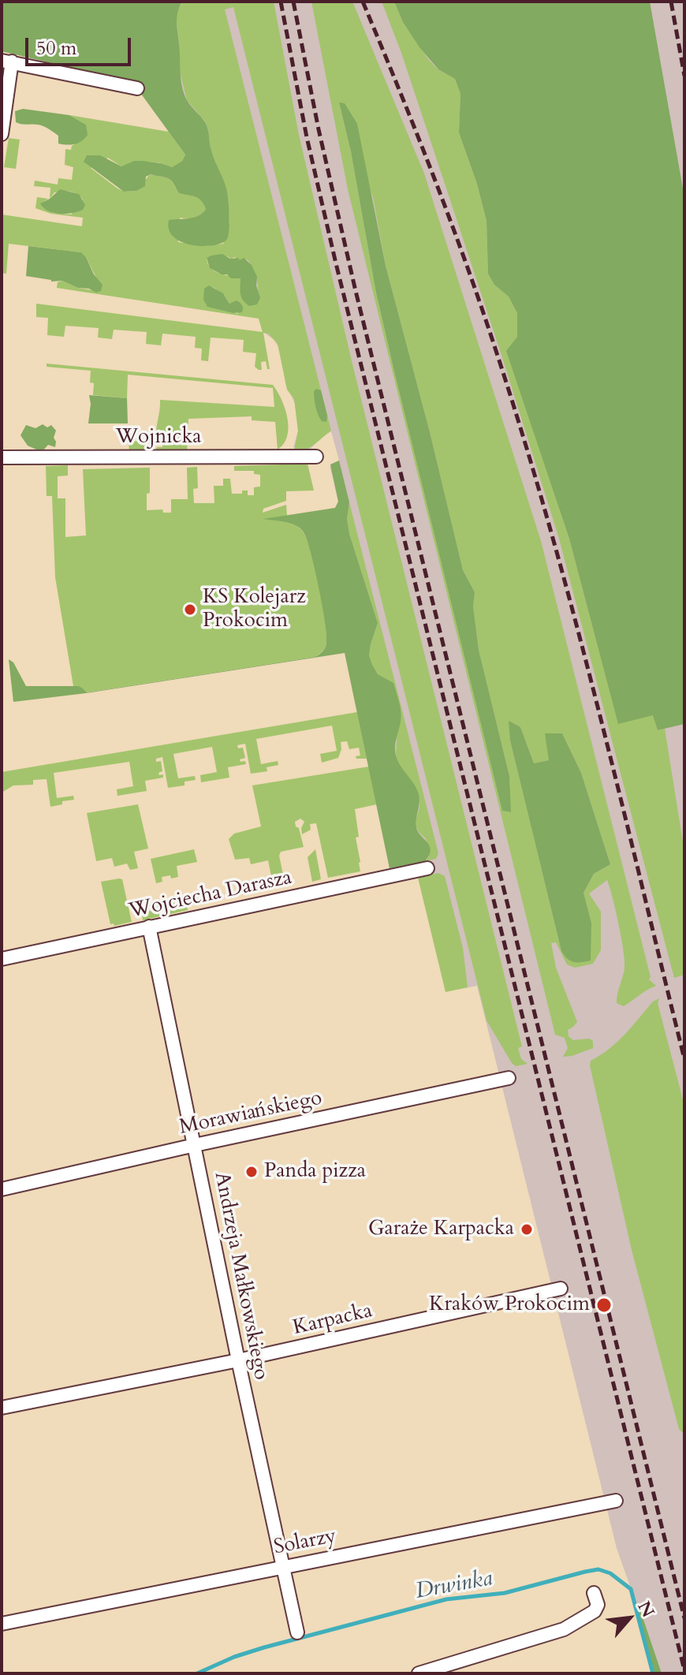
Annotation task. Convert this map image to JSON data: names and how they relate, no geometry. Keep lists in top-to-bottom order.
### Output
{
  "streets": {
    "street": [
      "Wojnicka",
      "Wojciecha Darasza",
      "Morawiańskiego",
      "Andrzeja Małkowskiego",
      "Karpacka",
      "Solarzy"
    ]
  },
  "crossings": [
    ["Wojciecha Darasza", "Andrzeja Małkowskiego"],
    ["Morawiańskiego", "Andrzeja Małkowskiego"],
    ["Andrzeja Małkowskiego", "Karpacka"],
    ["Andrzeja Małkowskiego", "Solarzy"]
  ],
  "water": ["Drwinka"],
  "places": [
    "KS Kolejarz Prokocim",
    "Panda pizza",
    "Garaże Karpacka",
    "Kraków Prokocim"
  ],
  "scale_bar": "50 m",
  "north": "top right"
}
